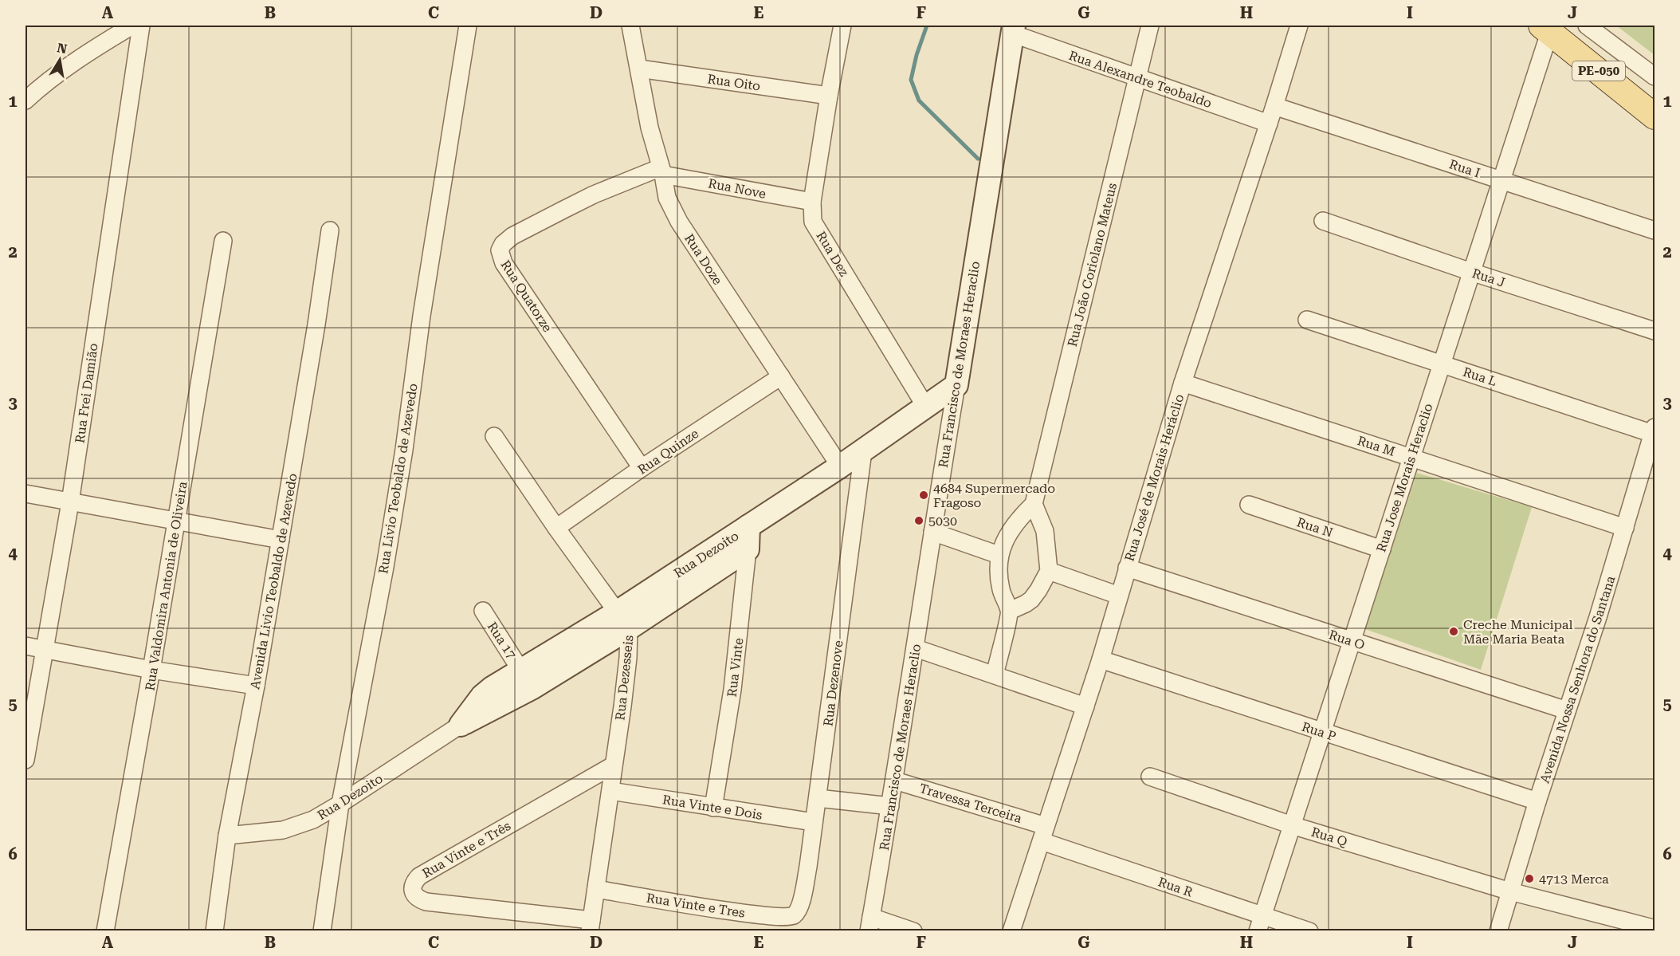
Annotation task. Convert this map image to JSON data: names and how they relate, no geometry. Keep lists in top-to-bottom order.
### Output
{
  "streets": {
    "main road": ["PE-050"],
    "street": [
      "Rua Alexandre Teobaldo",
      "Rua Oito",
      "Rua I",
      "Rua Nove",
      "Rua Dez",
      "Rua Doze",
      "Rua João Coriolano Mateus",
      "Rua J",
      "Rua Quatorze",
      "Rua Francisco de Moraes Heraclio",
      "Rua L",
      "Rua Frei Damião",
      "Rua M",
      "Rua Quinze",
      "Rua José de Morais Heráclio",
      "Rua Jose Morais Heraclio",
      "Rua Livio Teobaldo de Azevedo",
      "Rua N",
      "Rua Dezoito",
      "Avenida Livio Teobaldo de Azevedo",
      "Rua Valdomira Antonia de Oliveira",
      "Rua O",
      "Rua 17",
      "Rua Vinte",
      "Rua Dezesseis",
      "Avenida Nossa Senhora do Santana",
      "Rua Dezenove",
      "Rua P",
      "Travessa Terceira",
      "Rua Vinte e Dois",
      "Rua Q",
      "Rua Vinte e Três",
      "Rua R",
      "Rua Vinte e Tres"
    ]
  },
  "crossings": [
    ["PE-050", "Rua Jose Morais Heraclio"],
    ["Rua Alexandre Teobaldo", "Rua João Coriolano Mateus"],
    ["Rua Alexandre Teobaldo", "Rua Francisco de Moraes Heraclio"],
    ["Rua Alexandre Teobaldo", "Rua José de Morais Heráclio"],
    ["Rua Oito", "Rua Dez"],
    ["Rua Oito", "Rua Doze"],
    ["Rua I", "Rua José de Morais Heráclio"],
    ["Rua I", "Rua Jose Morais Heraclio"],
    ["Rua Nove", "Rua Dez"],
    ["Rua Nove", "Rua Doze"],
    ["Rua Nove", "Rua Quatorze"],
    ["Rua Dez", "Rua Dezoito"],
    ["Rua Doze", "Rua Quatorze"],
    ["Rua Doze", "Rua Quinze"],
    ["Rua Doze", "Rua Dezoito"],
    ["Rua J", "Rua Jose Morais Heraclio"],
    ["Rua Quatorze", "Rua Quinze"],
    ["Rua Francisco de Moraes Heraclio", "Rua Dezoito"],
    ["Rua Francisco de Moraes Heraclio", "Travessa Terceira"],
    ["Rua L", "Rua Jose Morais Heraclio"],
    ["Rua L", "Avenida Nossa Senhora do Santana"],
    ["Rua M", "Rua José de Morais Heráclio"],
    ["Rua M", "Rua Jose Morais Heraclio"],
    ["Rua M", "Avenida Nossa Senhora do Santana"],
    ["Rua José de Morais Heráclio", "Rua O"],
    ["Rua José de Morais Heráclio", "Rua P"],
    ["Rua José de Morais Heráclio", "Travessa Terceira"],
    ["Rua José de Morais Heráclio", "Rua R"],
    ["Rua Jose Morais Heraclio", "Rua N"],
    ["Rua Jose Morais Heraclio", "Rua O"],
    ["Rua Jose Morais Heraclio", "Rua P"],
    ["Rua Jose Morais Heraclio", "Rua Q"],
    ["Rua Jose Morais Heraclio", "Rua R"],
    ["Rua Livio Teobaldo de Azevedo", "Rua Dezoito"],
    ["Rua Dezoito", "Avenida Livio Teobaldo de Azevedo"],
    ["Rua Dezoito", "Rua 17"],
    ["Rua Dezoito", "Rua Vinte"],
    ["Rua Dezoito", "Rua Dezesseis"],
    ["Rua Dezoito", "Rua Dezenove"],
    ["Rua O", "Avenida Nossa Senhora do Santana"],
    ["Rua Vinte", "Rua Vinte e Dois"],
    ["Rua Dezesseis", "Rua Vinte e Dois"],
    ["Rua Dezesseis", "Rua Vinte e Três"],
    ["Rua Dezesseis", "Rua Vinte e Tres"],
    ["Avenida Nossa Senhora do Santana", "Rua P"],
    ["Avenida Nossa Senhora do Santana", "Rua Q"],
    ["Rua Dezenove", "Rua Vinte e Dois"],
    ["Rua Dezenove", "Rua Vinte e Tres"],
    ["Travessa Terceira", "Rua R"]
  ],
  "places": [
    "4684 Supermercado Fragoso",
    "5030",
    "Creche Municipal Mãe Maria Beata",
    "4713 Merca"
  ],
  "north": "top",
  "grid": {
    "columns": [
      "A",
      "B",
      "C",
      "D",
      "E",
      "F",
      "G",
      "H",
      "I",
      "J"
    ],
    "rows": [
      "1",
      "2",
      "3",
      "4",
      "5",
      "6"
    ]
  }
}
